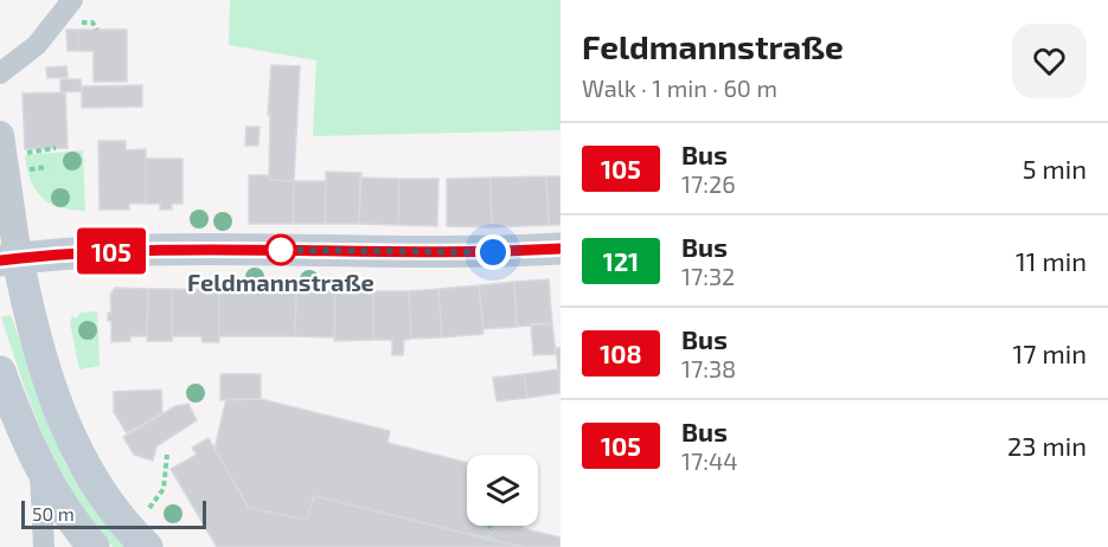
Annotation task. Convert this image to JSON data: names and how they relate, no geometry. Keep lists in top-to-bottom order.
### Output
{
  "places": ["Feldmannstraße"],
  "lines": ["bus line 105"],
  "scale_bar": "50 m",
  "page": {
    "on_map": "105",
    "heading": ["Feldmannstraße", "Walk · 1 min · 60 m"],
    "list": [
      {
        "mark": "105",
        "name": "Bus",
        "note": "17:26",
        "value": "5 min"
      },
      {
        "mark": "121",
        "name": "Bus",
        "note": "17:32",
        "value": "11 min"
      },
      {
        "mark": "108",
        "name": "Bus",
        "note": "17:38",
        "value": "17 min"
      },
      {
        "mark": "105",
        "name": "Bus",
        "note": "17:44",
        "value": "23 min"
      }
    ],
    "scale": "50 m"
  }
}
